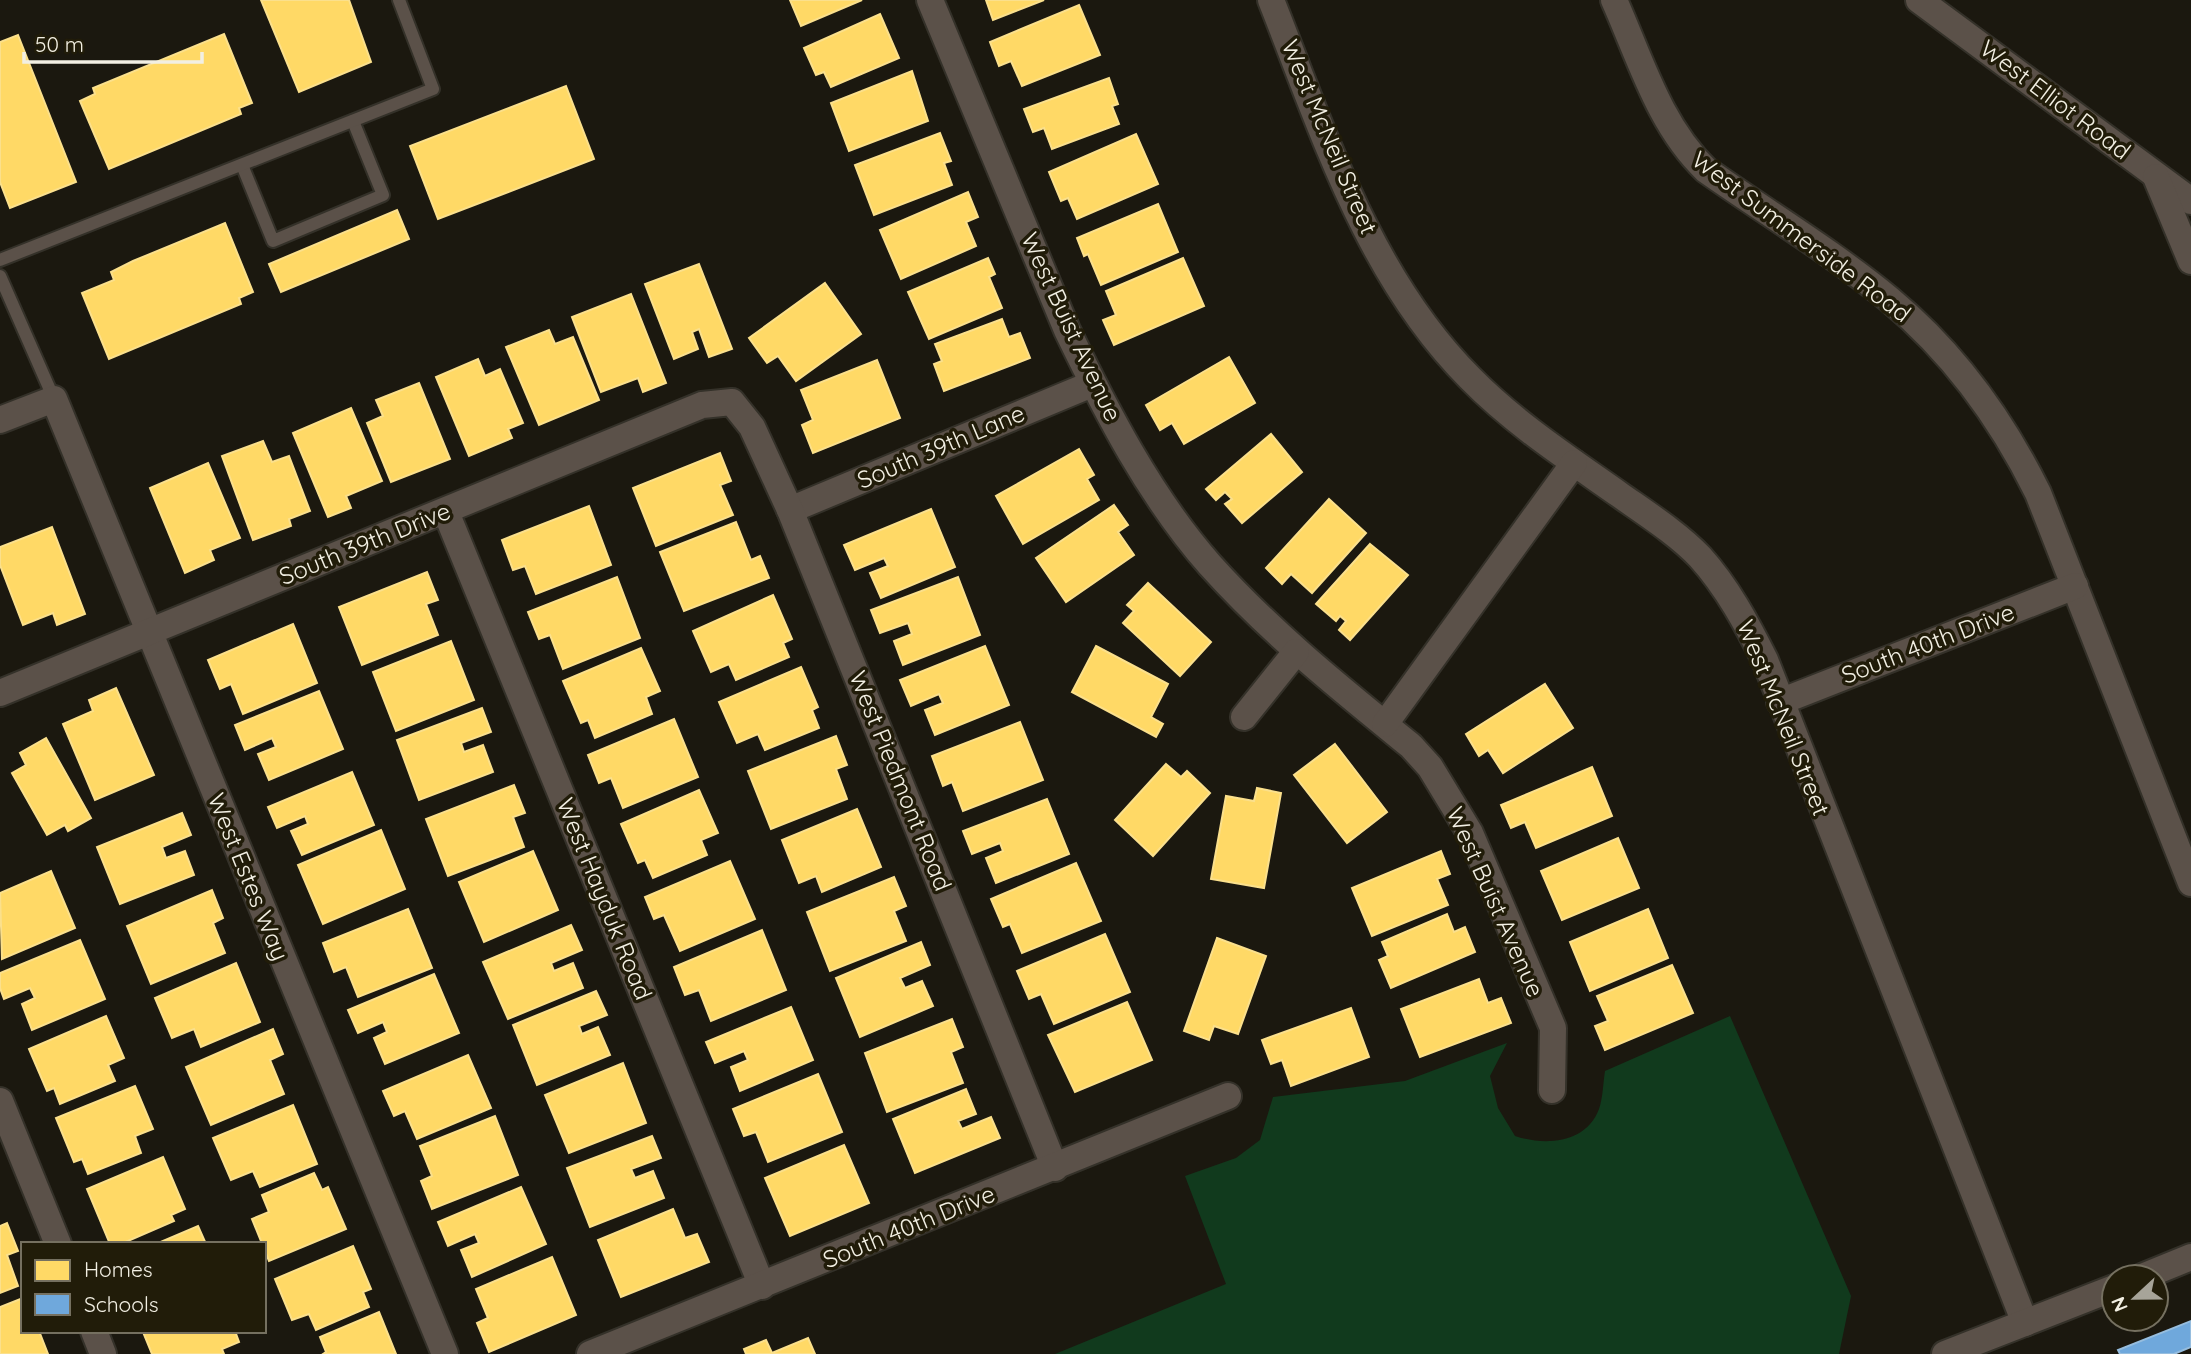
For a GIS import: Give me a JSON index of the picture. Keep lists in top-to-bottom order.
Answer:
{
  "streets": {
    "street": [
      "West Elliot Road",
      "West McNeil Street",
      "West Summerside Road",
      "West Buist Avenue",
      "South 39th Lane",
      "South 39th Drive",
      "South 40th Drive",
      "West Piedmont Road",
      "West Estes Way",
      "West Hayduk Road"
    ]
  },
  "crossings": [
    ["West McNeil Street", "South 40th Drive"],
    ["West Summerside Road", "South 40th Drive"],
    ["West Buist Avenue", "South 39th Lane"],
    ["South 39th Lane", "West Piedmont Road"],
    ["South 39th Drive", "West Piedmont Road"],
    ["South 39th Drive", "West Estes Way"],
    ["South 39th Drive", "West Hayduk Road"],
    ["South 40th Drive", "West Piedmont Road"],
    ["South 40th Drive", "West Hayduk Road"]
  ],
  "legend": ["Homes", "Schools"],
  "scale_bar": "50 m",
  "north": "left"
}
